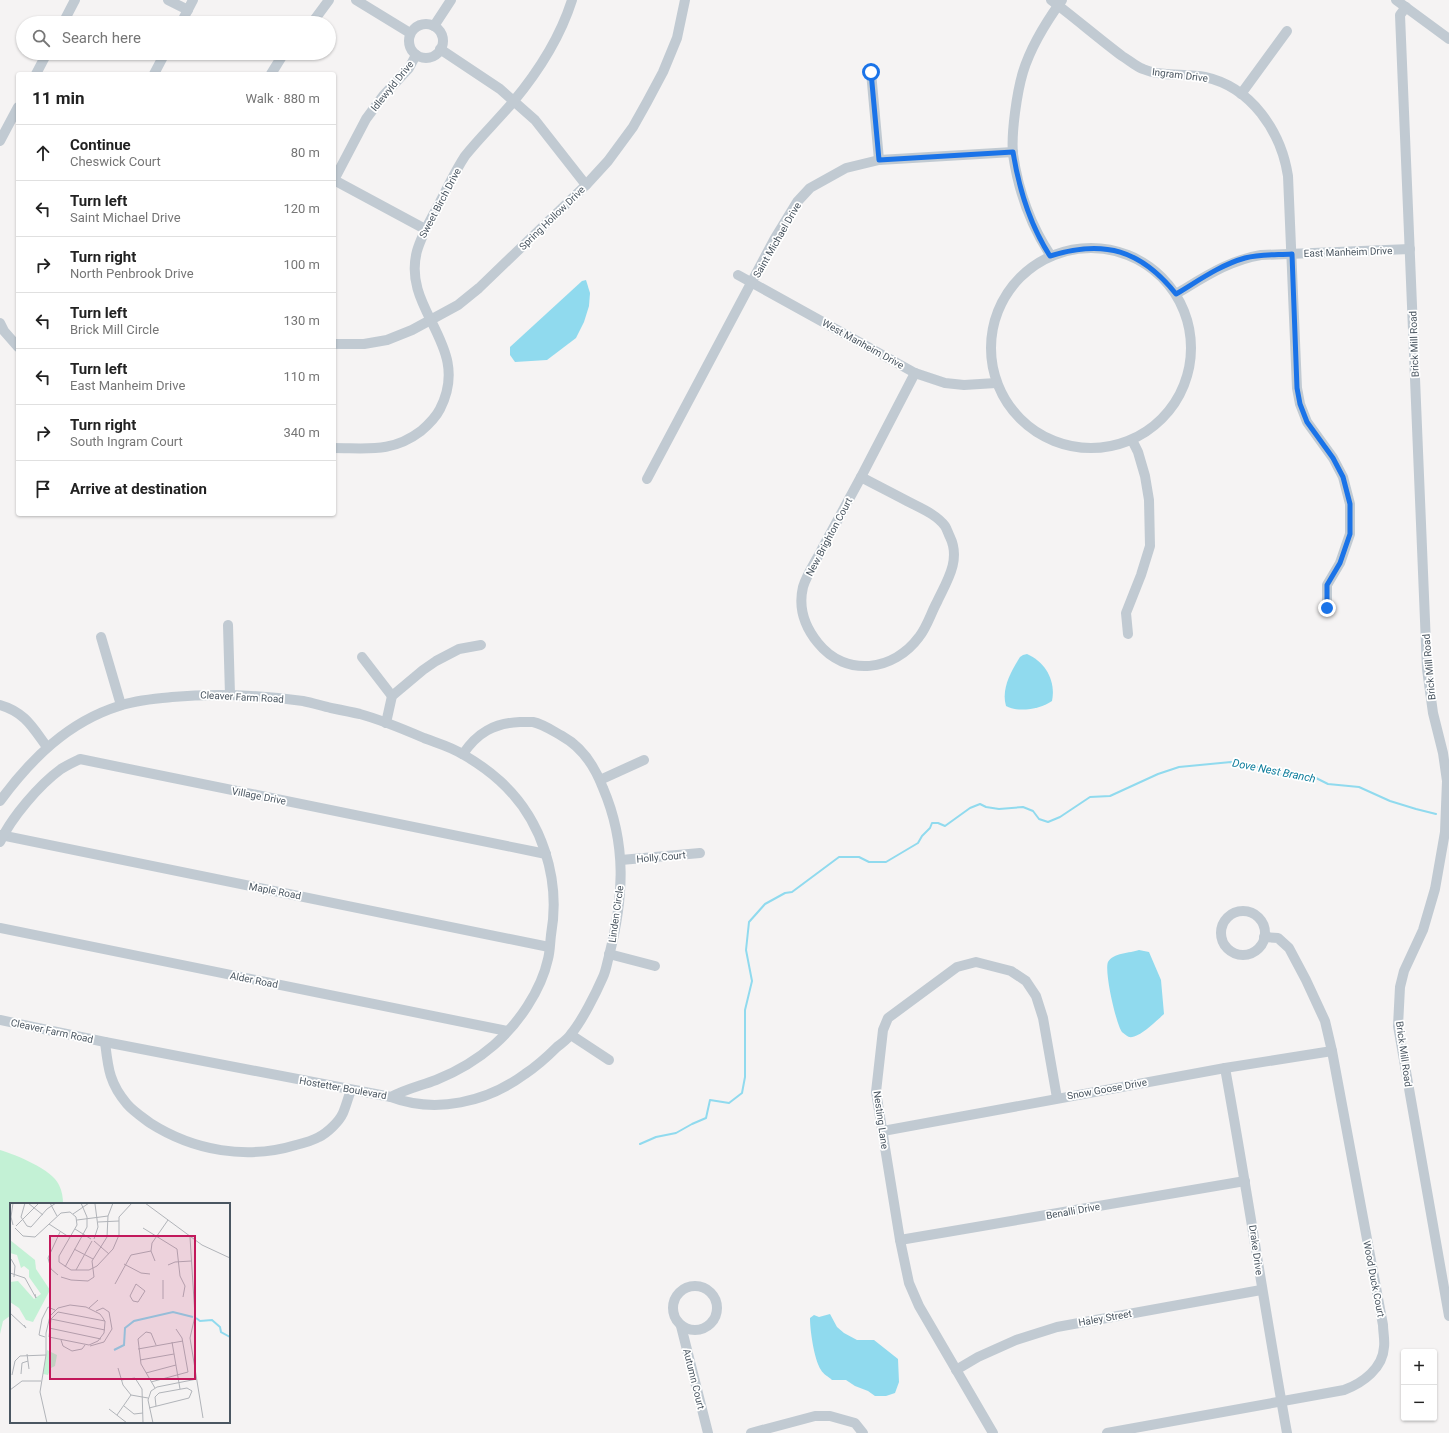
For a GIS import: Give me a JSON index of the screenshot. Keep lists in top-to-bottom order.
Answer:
{
  "streets": {
    "street": [
      "Ingram Drive",
      "Idlewyld Drive",
      "Sweet Birch Drive",
      "Spring Hollow Drive",
      "Saint Michael Drive",
      "East Manheim Drive",
      "West Manheim Drive",
      "Brick Mill Road",
      "New Brighton Court",
      "Cleaver Farm Road",
      "Village Drive",
      "Holly Court",
      "Maple Road",
      "Linden Circle",
      "Alder Road",
      "Hostetter Boulevard",
      "Snow Goose Drive",
      "Nesting Lane",
      "Benalli Drive",
      "Drake Drive",
      "Wood Duck Court",
      "Haley Street",
      "Autumn Court"
    ]
  },
  "crossings": [
    ["Ingram Drive", "East Manheim Drive"],
    ["Sweet Birch Drive", "Spring Hollow Drive"],
    ["Saint Michael Drive", "West Manheim Drive"],
    ["East Manheim Drive", "Brick Mill Road"],
    ["West Manheim Drive", "New Brighton Court"],
    ["Cleaver Farm Road", "Linden Circle"],
    ["Cleaver Farm Road", "Hostetter Boulevard"],
    ["Village Drive", "Maple Road"],
    ["Village Drive", "Hostetter Boulevard"],
    ["Holly Court", "Linden Circle"],
    ["Maple Road", "Hostetter Boulevard"],
    ["Linden Circle", "Hostetter Boulevard"],
    ["Alder Road", "Hostetter Boulevard"],
    ["Snow Goose Drive", "Nesting Lane"],
    ["Snow Goose Drive", "Drake Drive"],
    ["Snow Goose Drive", "Wood Duck Court"],
    ["Nesting Lane", "Benalli Drive"],
    ["Nesting Lane", "Haley Street"],
    ["Benalli Drive", "Drake Drive"],
    ["Drake Drive", "Wood Duck Court"],
    ["Drake Drive", "Haley Street"]
  ],
  "water": ["Dove Nest Branch"],
  "page": {
    "search": "Search here",
    "heading": ["11 min", "Walk · 880 m"],
    "list": [
      ["Continue", "Cheswick Court", "80 m"],
      ["Turn left", "Saint Michael Drive", "120 m"],
      ["Turn right", "North Penbrook Drive", "100 m"],
      ["Turn left", "Brick Mill Circle", "130 m"],
      ["Turn left", "East Manheim Drive", "110 m"],
      ["Turn right", "South Ingram Court", "340 m"],
      "Arrive at destination"
    ],
    "map_buttons": ["+", "−"]
  }
}
